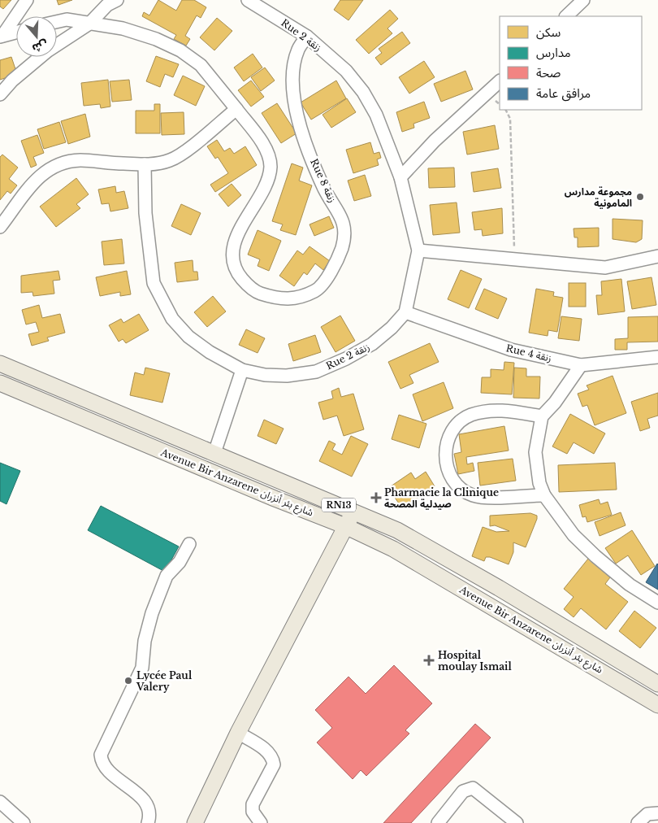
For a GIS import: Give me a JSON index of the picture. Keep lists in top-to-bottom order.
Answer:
{
  "streets": {
    "main road": ["Avenue Bir Anzarene شارع بئر أنزران", "RN13"],
    "street": ["Rue 2 زنقة", "Rue 8 زنقة", "Rue 4 زنقة"]
  },
  "crossings": [
    ["Rue 2 زنقة", "Rue 8 زنقة"],
    ["Rue 2 زنقة", "Rue 4 زنقة"]
  ],
  "places": {
    "other": ["مجموعة مدارس المامونية", "Lycée Paul Valery"],
    "health": ["Pharmacie la Clinique صيدلية المصحة", "Hospital moulay Ismail"]
  },
  "legend": [
    "سكن",
    "مدارس",
    "صحة",
    "مرافق عامة"
  ],
  "north": "bottom"
}
